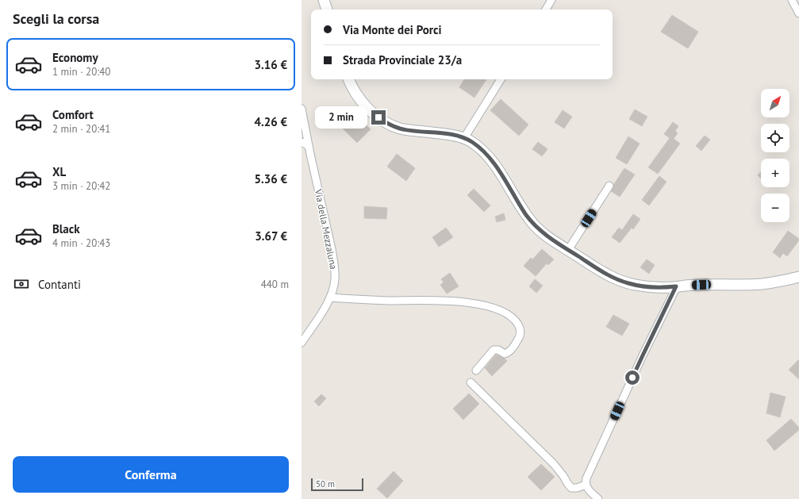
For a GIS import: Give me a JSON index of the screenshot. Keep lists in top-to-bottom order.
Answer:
{
  "streets": {
    "street": ["Via della Mezzaluna"]
  },
  "scale_bar": "50 m",
  "north": "top right",
  "page": {
    "heading": "Scegli la corsa",
    "banner": ["Via Monte dei Porci", "Strada Provinciale 23/a"],
    "list": [
      {
        "name": "Economy",
        "note": "1 min · 20:40",
        "value": "3.16 €"
      },
      {
        "name": "Comfort",
        "note": "2 min · 20:41",
        "value": "4.26 €"
      },
      {
        "name": "XL",
        "note": "3 min · 20:42",
        "value": "5.36 €"
      },
      {
        "name": "Black",
        "note": "4 min · 20:43",
        "value": "3.67 €"
      }
    ],
    "map_buttons": ["+", "−"],
    "bubble": "2 min",
    "pay": ["Contanti", "440 m"],
    "buttons": "Conferma",
    "scale": "50 m"
  }
}
